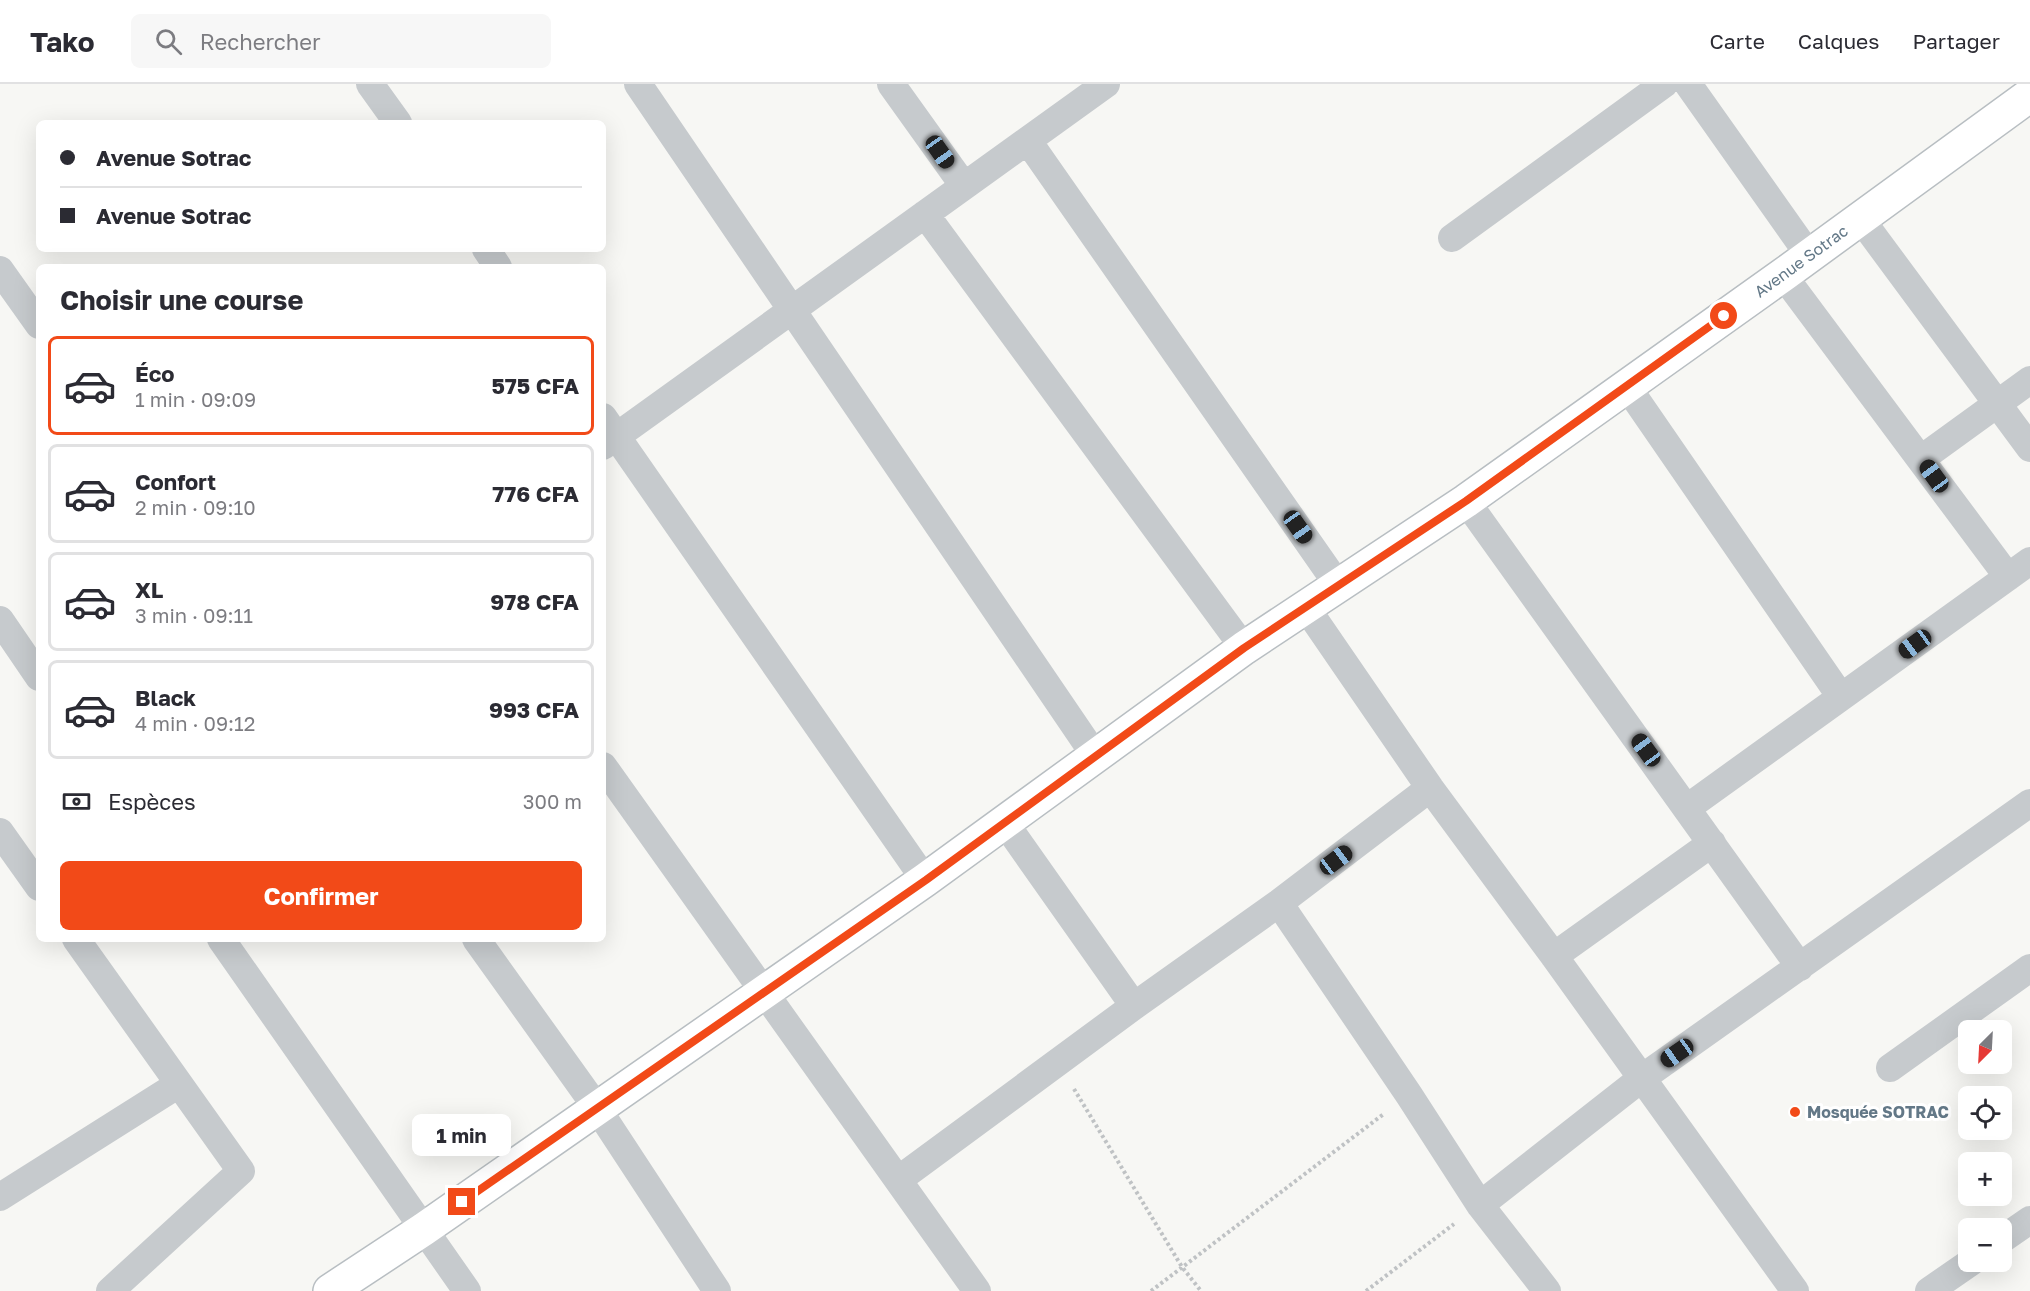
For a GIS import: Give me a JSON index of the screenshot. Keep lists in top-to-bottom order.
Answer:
{
  "streets": {
    "street": ["Avenue Sotrac"]
  },
  "places": ["Mosquée SOTRAC"],
  "north": "bottom left",
  "page": {
    "header": "Tako",
    "search": "Rechercher",
    "nav": ["Carte", "Calques", "Partager"],
    "banner": ["Avenue Sotrac", "Avenue Sotrac"],
    "heading": "Choisir une course",
    "list": [
      {
        "name": "Éco",
        "note": "1 min · 09:09",
        "value": "575 CFA"
      },
      {
        "name": "Confort",
        "note": "2 min · 09:10",
        "value": "776 CFA"
      },
      {
        "name": "XL",
        "note": "3 min · 09:11",
        "value": "978 CFA"
      },
      {
        "name": "Black",
        "note": "4 min · 09:12",
        "value": "993 CFA"
      }
    ],
    "pay": ["Espèces", "300 m"],
    "buttons": "Confirmer",
    "map_buttons": ["+", "−"],
    "bubble": "1 min"
  }
}
